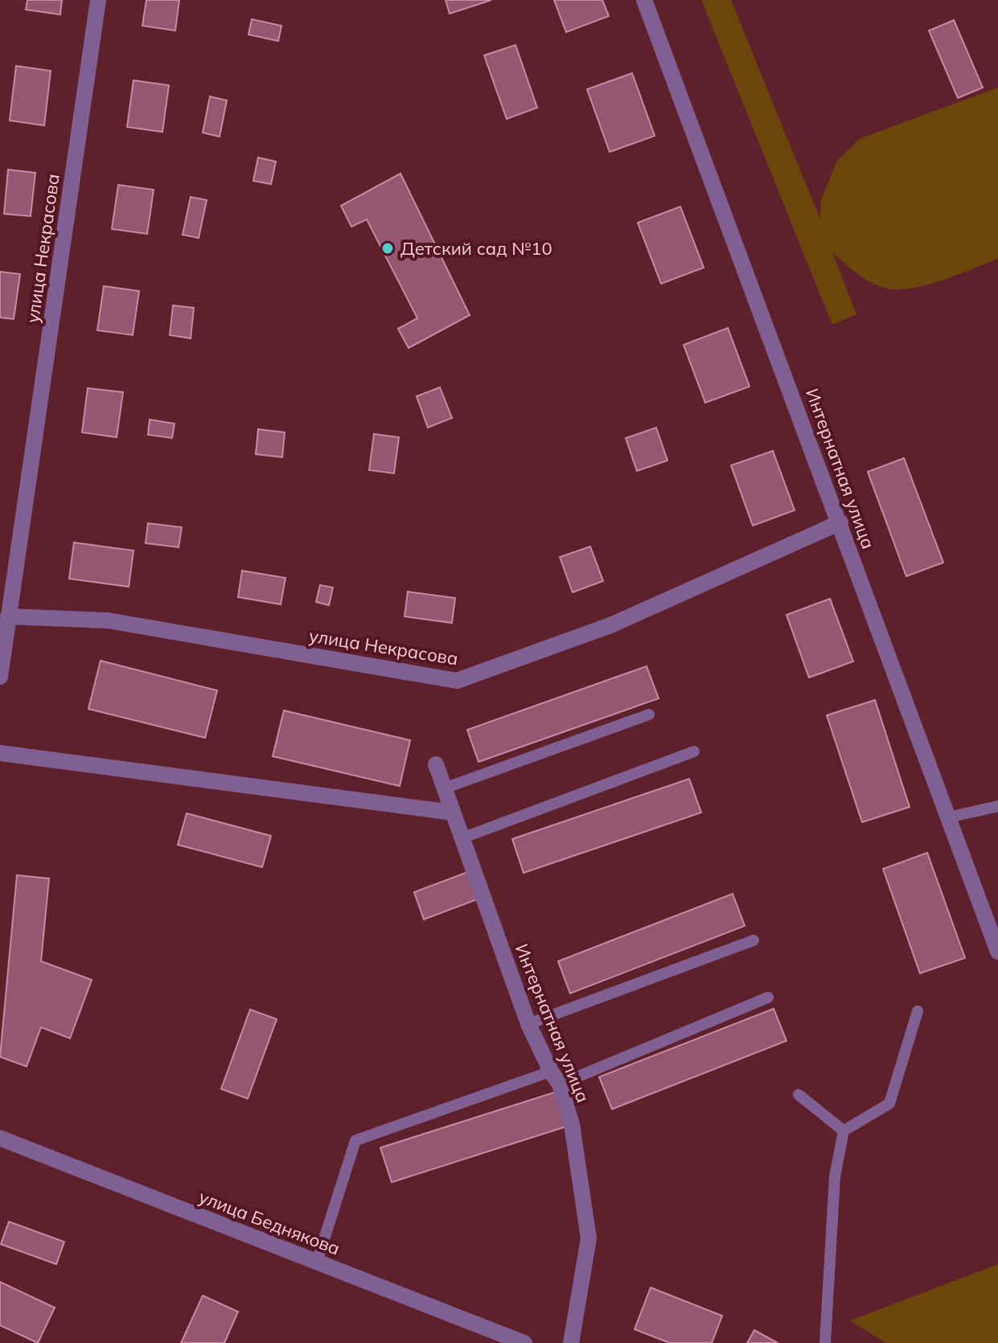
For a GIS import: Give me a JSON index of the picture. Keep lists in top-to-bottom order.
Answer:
{
  "streets": {
    "street": ["улица Некрасова", "Интернатная улица", "улица Беднякова"]
  },
  "crossings": [
    ["улица Некрасова", "Интернатная улица"]
  ],
  "places": ["Детский сад №10"]
}
